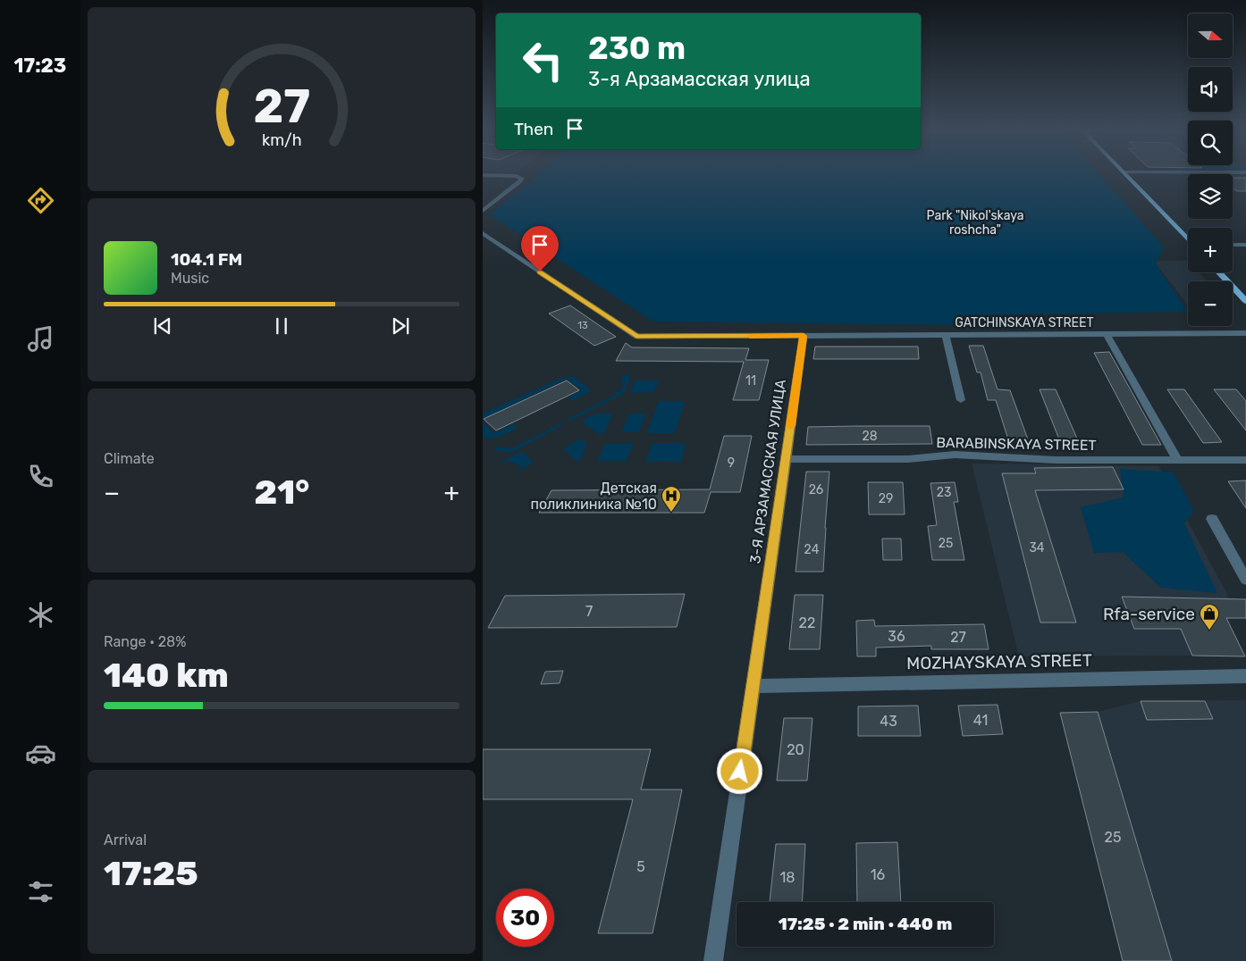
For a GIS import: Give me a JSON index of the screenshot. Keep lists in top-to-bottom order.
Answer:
{
  "streets": {
    "street": [
      "GATCHINSKAYA STREET",
      "BARABINSKAYA STREET",
      "3-Я АРЗАМАССКАЯ УЛИЦА",
      "MOZHAYSKAYA STREET"
    ]
  },
  "crossings": [
    ["GATCHINSKAYA STREET", "3-Я АРЗАМАССКАЯ УЛИЦА"],
    ["BARABINSKAYA STREET", "3-Я АРЗАМАССКАЯ УЛИЦА"],
    ["3-Я АРЗАМАССКАЯ УЛИЦА", "MOZHAYSKAYA STREET"]
  ],
  "parks": ["Park \"Nikol'skaya roshcha\""],
  "places": {
    "hospital": ["Детская поликлиника №10"],
    "shop": ["Rfa-service"]
  },
  "house_numbers": [
    "13",
    "11",
    "28",
    "9",
    "26",
    "23",
    "29",
    "25",
    "34",
    "24",
    "7",
    "22",
    "36",
    "27",
    "41",
    "43",
    "20",
    "25",
    "5",
    "16",
    "18"
  ],
  "north": "right",
  "page": {
    "tabs": "17:23",
    "map_buttons": ["+", "−"],
    "turn": ["230 m", "3-я Арзамасская улица"],
    "then": "Then",
    "song": ["104.1 FM", "Music"],
    "tile": [
      "Climate",
      ["Range · 28%", "140 km"],
      ["Arrival", "17:25"]
    ],
    "heat": ["−", "21°", "+"],
    "limit": "30",
    "trip": "17:25 · 2 min · 440 m",
    "gauge": ["27", "km/h"]
  }
}
